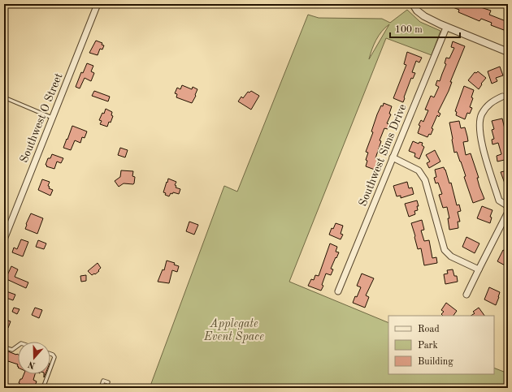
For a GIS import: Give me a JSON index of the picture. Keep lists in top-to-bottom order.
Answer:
{
  "streets": {
    "street": ["Southwest O Street", "Southwest Sims Drive"]
  },
  "parks": ["Applegate Event Space"],
  "legend": ["Road", "Park", "Building"],
  "scale_bar": "100 m",
  "north": "bottom"
}
